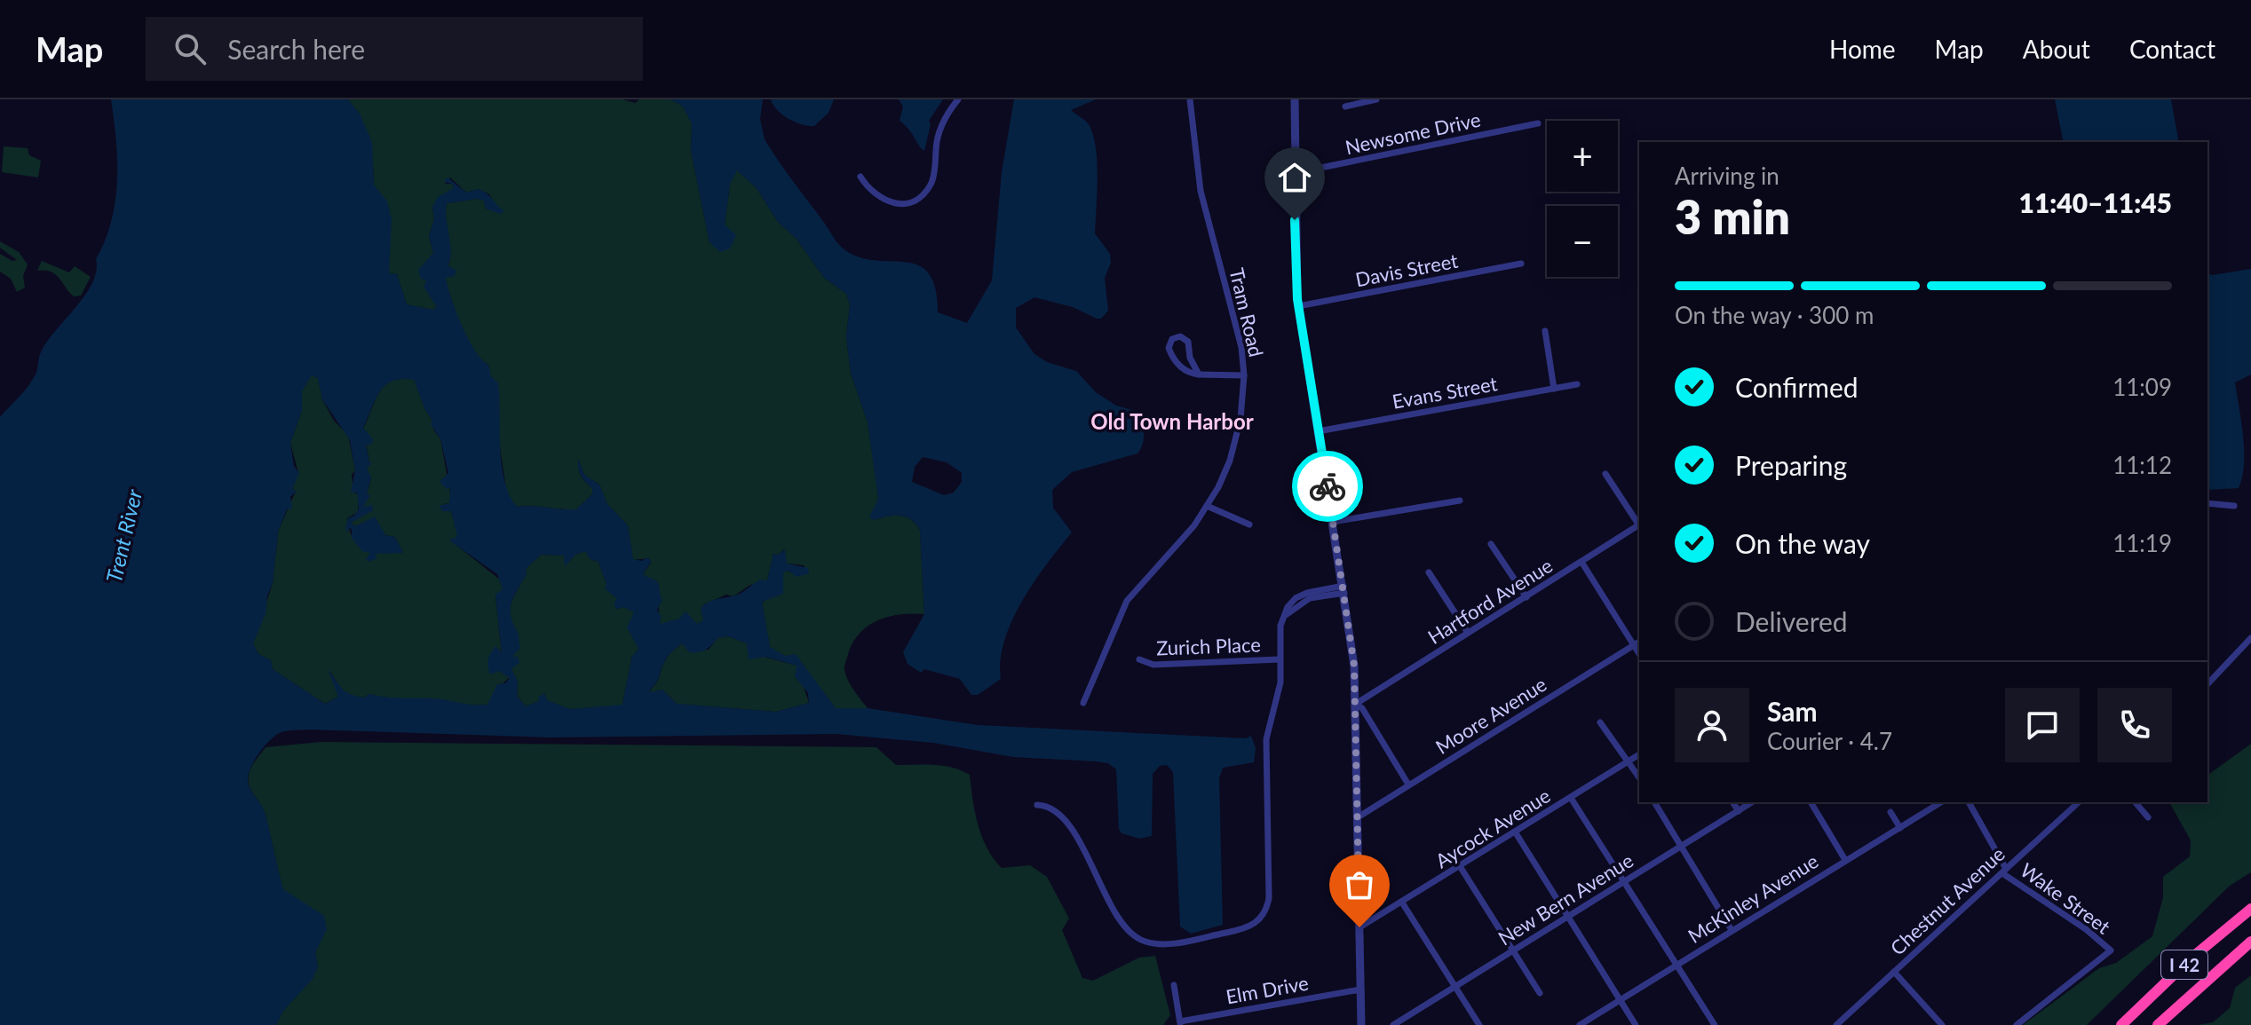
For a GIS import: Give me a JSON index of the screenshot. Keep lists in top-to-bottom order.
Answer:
{
  "streets": {
    "highway": ["I 42"],
    "street": [
      "Newsome Drive",
      "Davis Street",
      "Tram Road",
      "Evans Street",
      "Hartford Avenue",
      "Zurich Place",
      "Moore Avenue",
      "Aycock Avenue",
      "McKinley Avenue",
      "Wake Street",
      "New Bern Avenue",
      "Chestnut Avenue",
      "Elm Drive"
    ]
  },
  "crossings": [
    ["Wake Street", "Chestnut Avenue"]
  ],
  "districts": ["Old Town Harbor"],
  "water": ["Trent River"],
  "page": {
    "header": "Map",
    "search": "Search here",
    "nav": [
      "Home",
      "Map",
      "About",
      "Contact"
    ],
    "map_buttons": ["+", "−"],
    "heading": ["3 min", "Arriving in", "11:40–11:45"],
    "panel": ["Sam", "Courier · 4.7"],
    "bar": "On the way · 300 m",
    "list": [
      ["Confirmed", "11:09"],
      ["Preparing", "11:12"],
      ["On the way", "11:19"],
      "Delivered"
    ]
  }
}
